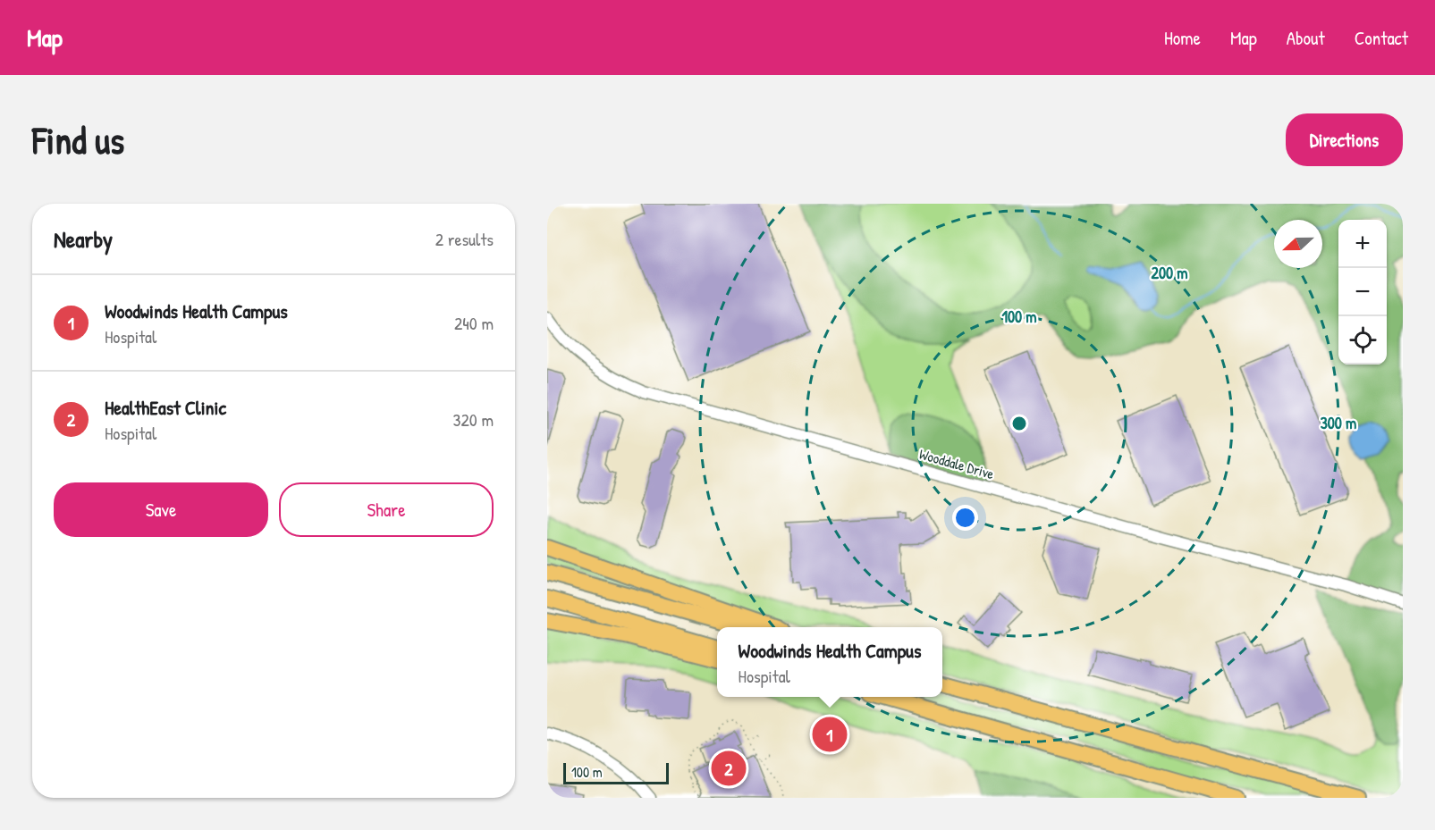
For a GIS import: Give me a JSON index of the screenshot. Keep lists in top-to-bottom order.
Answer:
{
  "streets": {
    "street": ["Wooddale Drive"]
  },
  "scale_bar": "100 m",
  "north": "left",
  "page": {
    "header": "Map",
    "nav": [
      "Home",
      "Map",
      "About",
      "Contact"
    ],
    "buttons": [
      "Directions",
      ["Save", "Share"]
    ],
    "title": "Find us",
    "heading": ["Nearby", "2 results"],
    "map_buttons": ["+", "−"],
    "list": [
      {
        "mark": "1",
        "name": "Woodwinds Health Campus",
        "note": "Hospital",
        "value": "240 m"
      },
      {
        "mark": "2",
        "name": "HealthEast Clinic",
        "note": "Hospital",
        "value": "320 m"
      }
    ],
    "popup": ["Woodwinds Health Campus", "Hospital"],
    "pins": ["1", "2"],
    "scale": "100 m"
  },
  "rings": ["200 m", "100 m", "300 m"]
}
